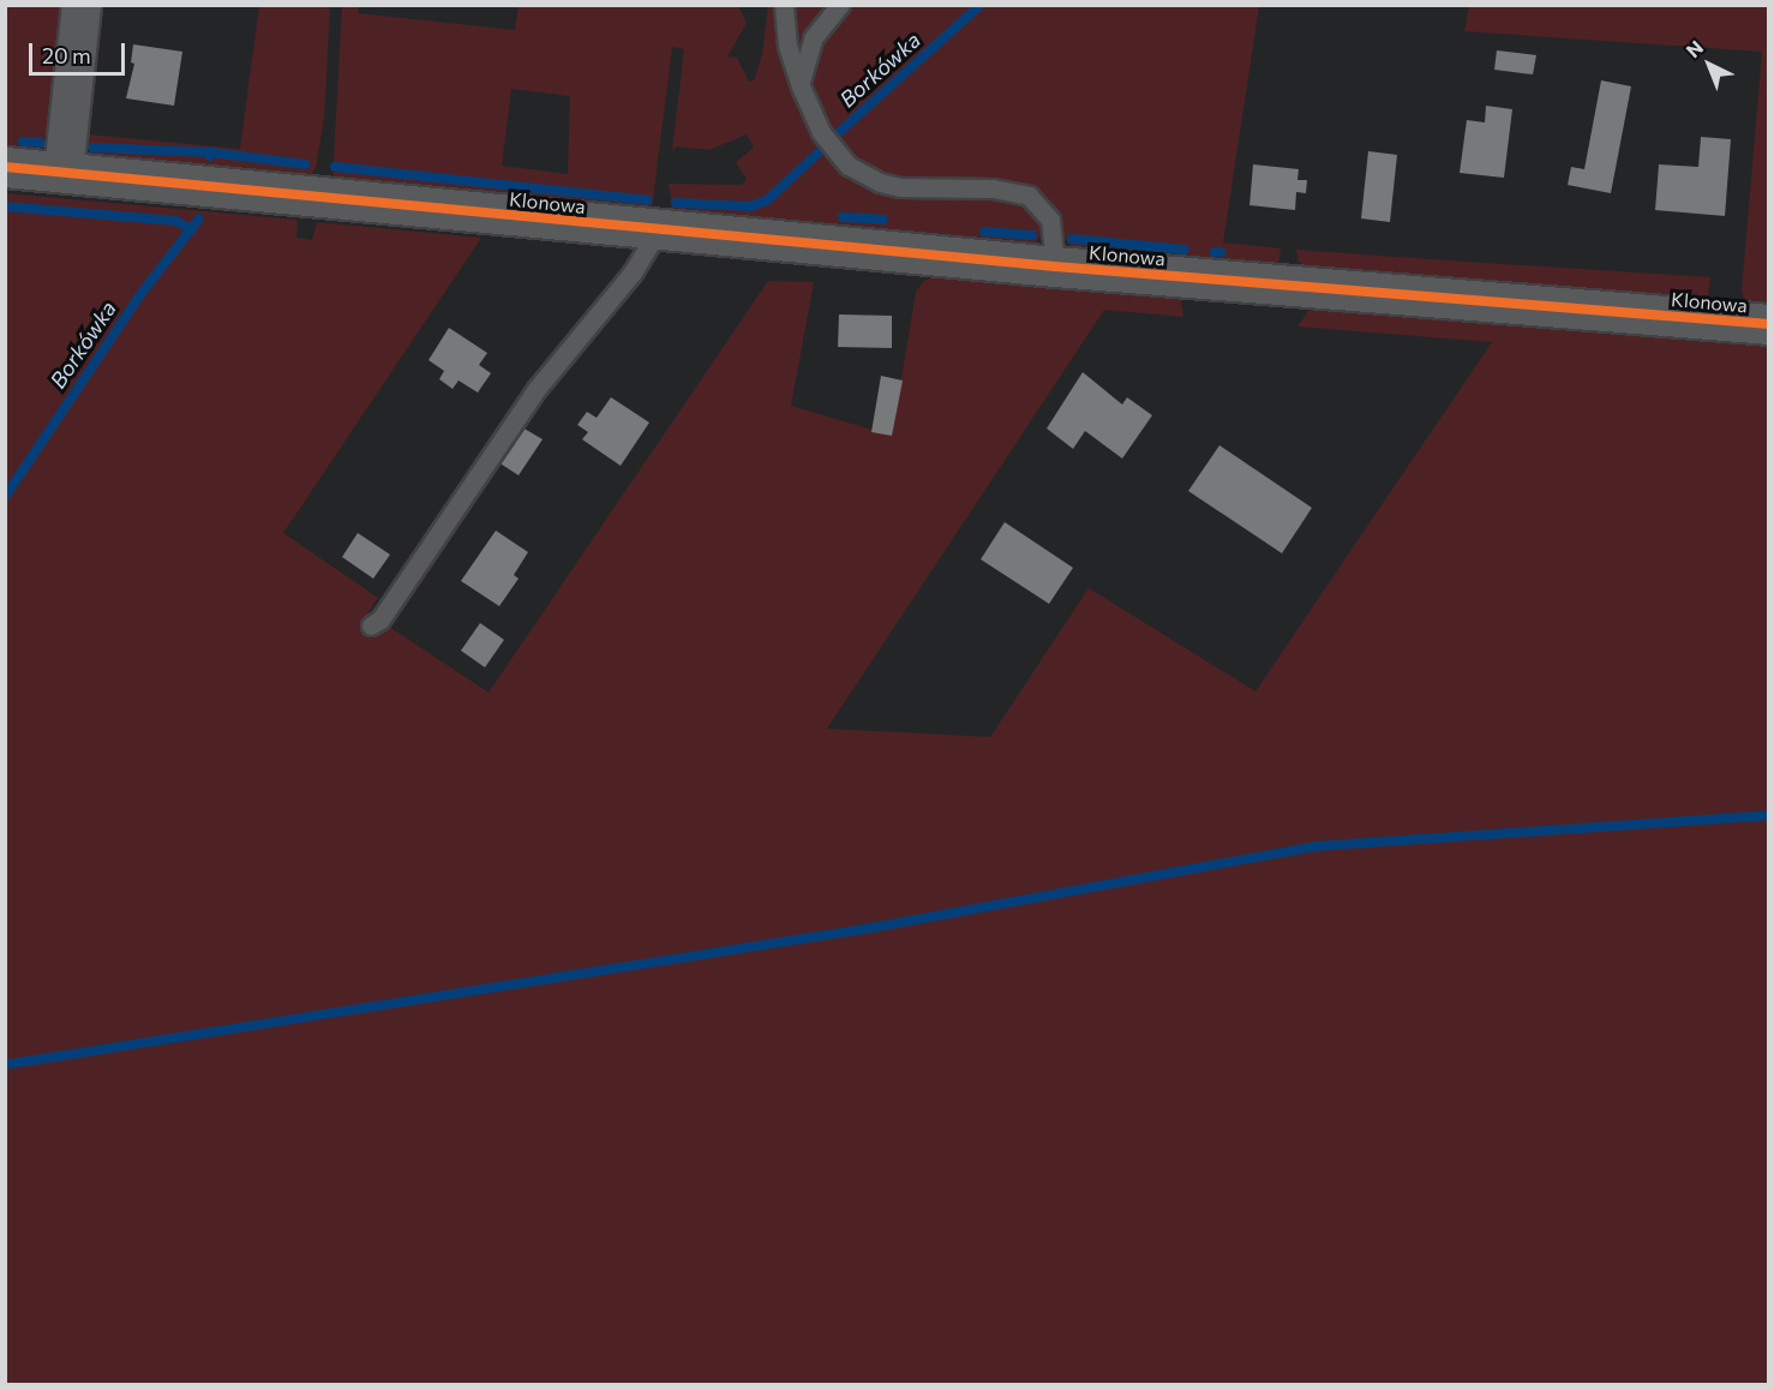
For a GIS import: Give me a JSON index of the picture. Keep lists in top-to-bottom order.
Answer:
{
  "streets": {
    "street": ["Klonowa"]
  },
  "water": ["Borkówka"],
  "scale_bar": "20 m",
  "north": "top left"
}
